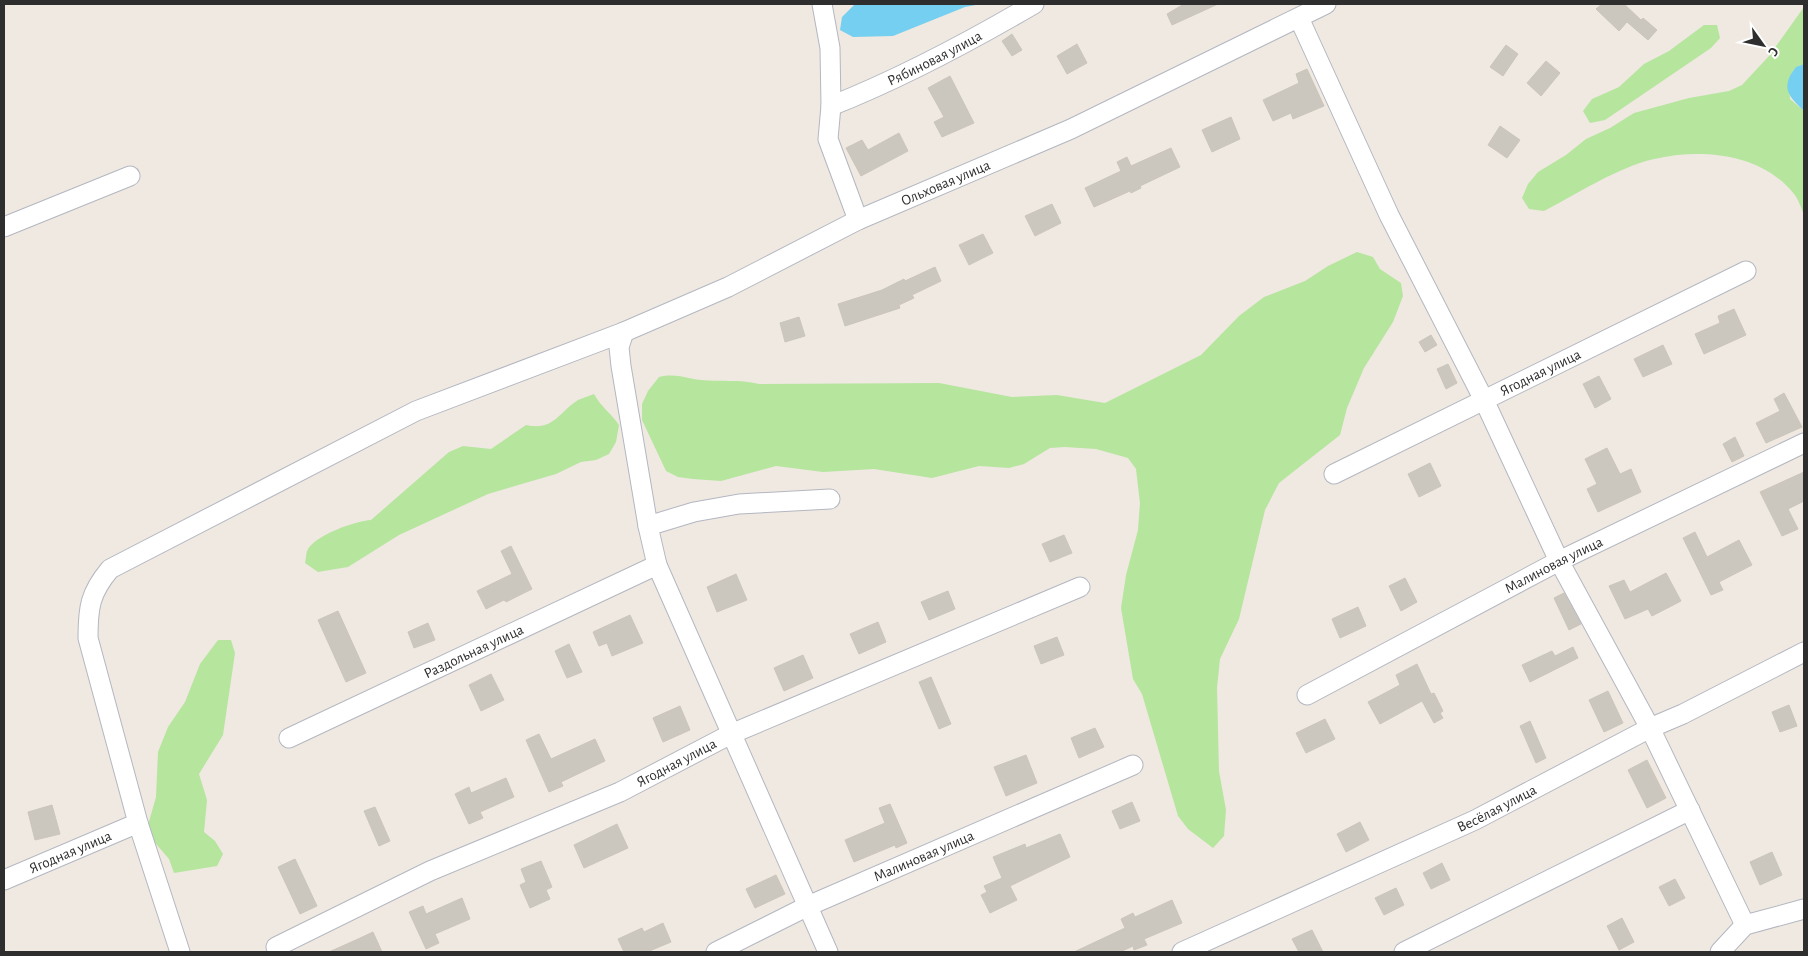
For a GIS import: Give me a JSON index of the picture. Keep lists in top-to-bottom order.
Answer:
{
  "streets": {
    "street": [
      "Рябиновая улица",
      "Ольховая улица",
      "Ягодная улица",
      "Малиновая улица",
      "Раздольная улица",
      "Весёлая улица"
    ]
  },
  "crossings": [
    ["Ольховая улица", "Ягодная улица"]
  ],
  "north": "bottom right"
}
